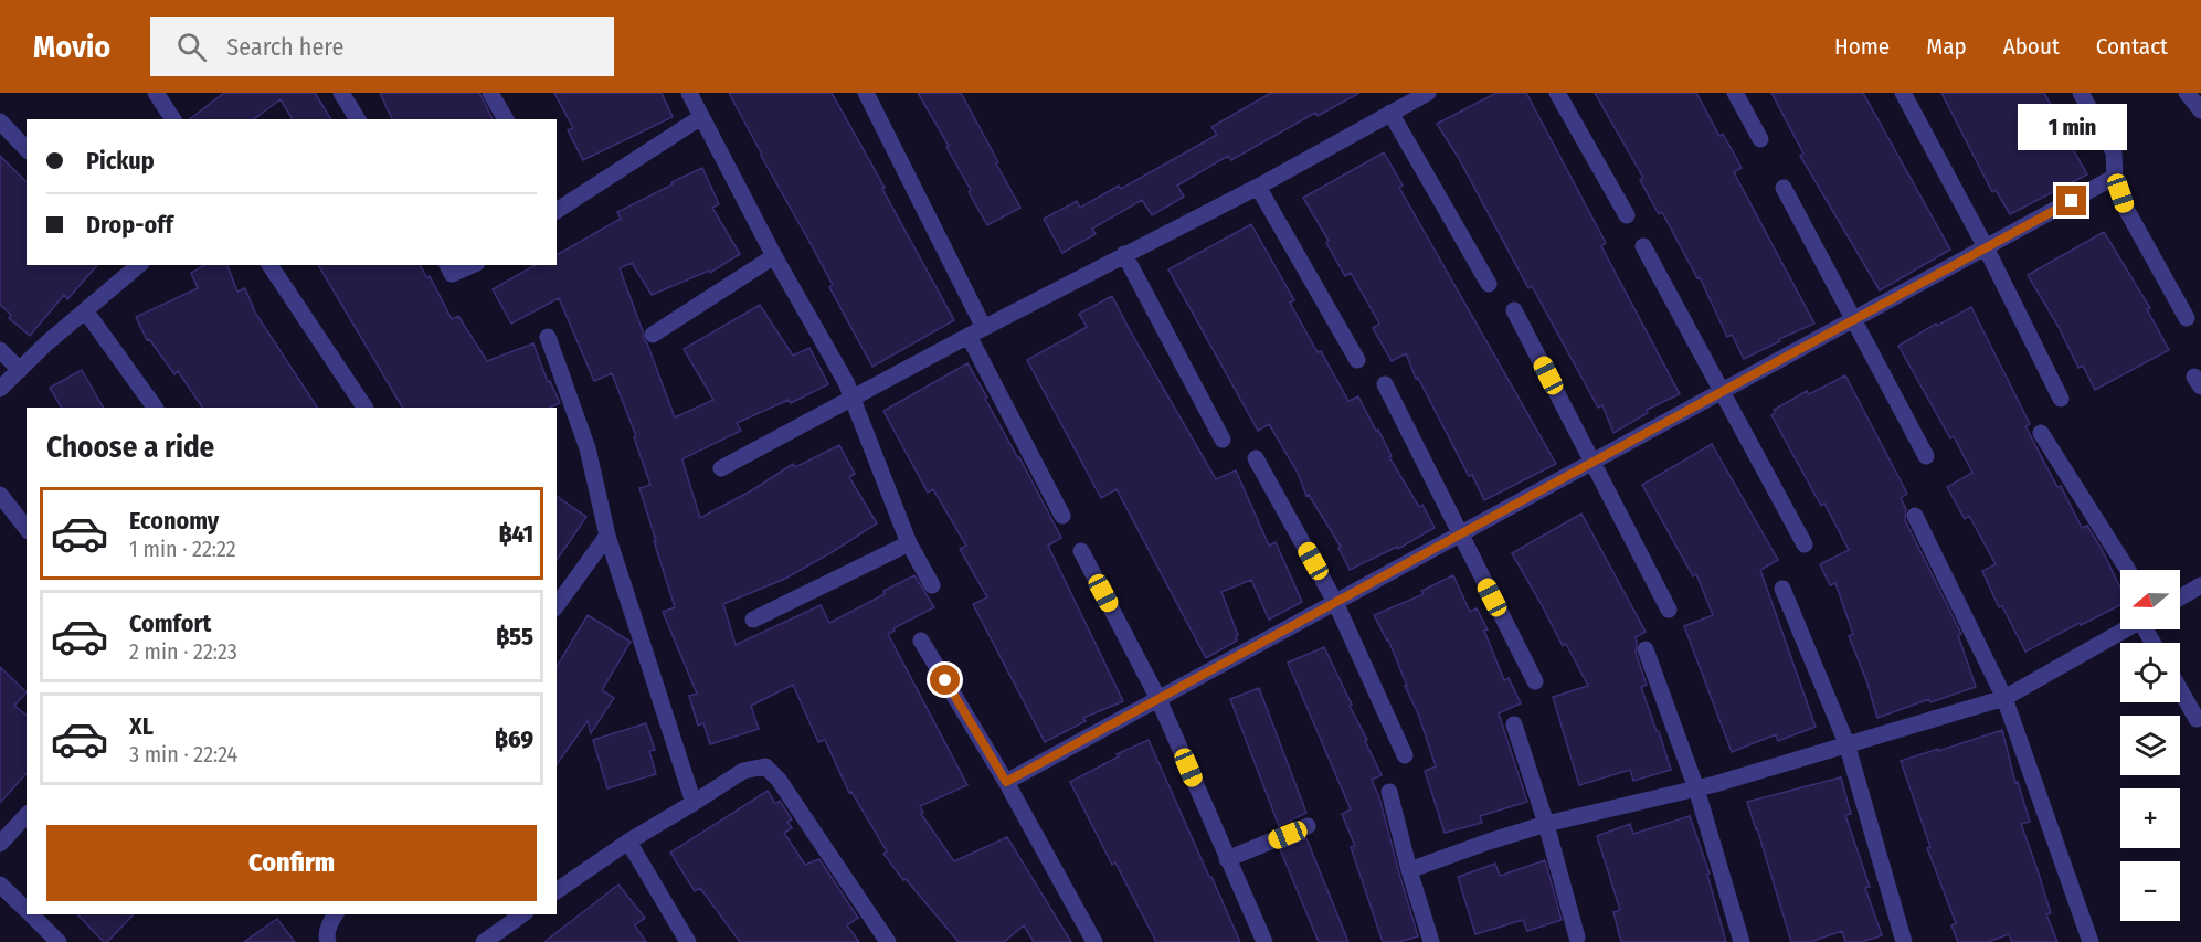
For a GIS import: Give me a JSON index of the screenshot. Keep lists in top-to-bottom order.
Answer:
{
  "north": "left",
  "page": {
    "header": "Movio",
    "search": "Search here",
    "nav": [
      "Home",
      "Map",
      "About",
      "Contact"
    ],
    "bubble": "1 min",
    "banner": ["Pickup", "Drop-off"],
    "heading": "Choose a ride",
    "list": [
      {
        "name": "Economy",
        "note": "1 min · 22:22",
        "value": "฿41"
      },
      {
        "name": "Comfort",
        "note": "2 min · 22:23",
        "value": "฿55"
      },
      {
        "name": "XL",
        "note": "3 min · 22:24",
        "value": "฿69"
      }
    ],
    "map_buttons": ["+", "−"],
    "buttons": "Confirm"
  }
}
